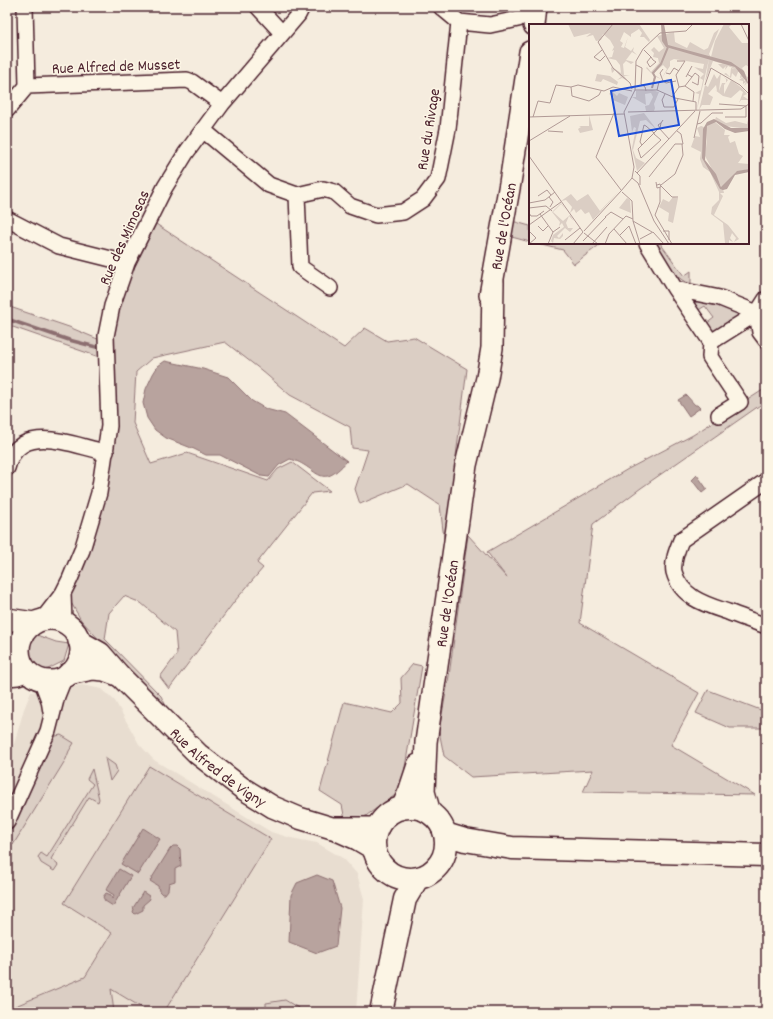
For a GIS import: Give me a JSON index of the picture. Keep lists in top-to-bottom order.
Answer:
{
  "streets": {
    "main road": ["Rue de l'Océan", "Rue Alfred de Vigny"],
    "street": ["Rue Alfred de Musset", "Rue du Rivage", "Rue des Mimosas"]
  },
  "crossings": [
    ["Rue Alfred de Musset", "Rue des Mimosas"],
    ["Rue de l'Océan", "Rue Alfred de Vigny"],
    ["Rue des Mimosas", "Rue Alfred de Vigny"]
  ]
}
